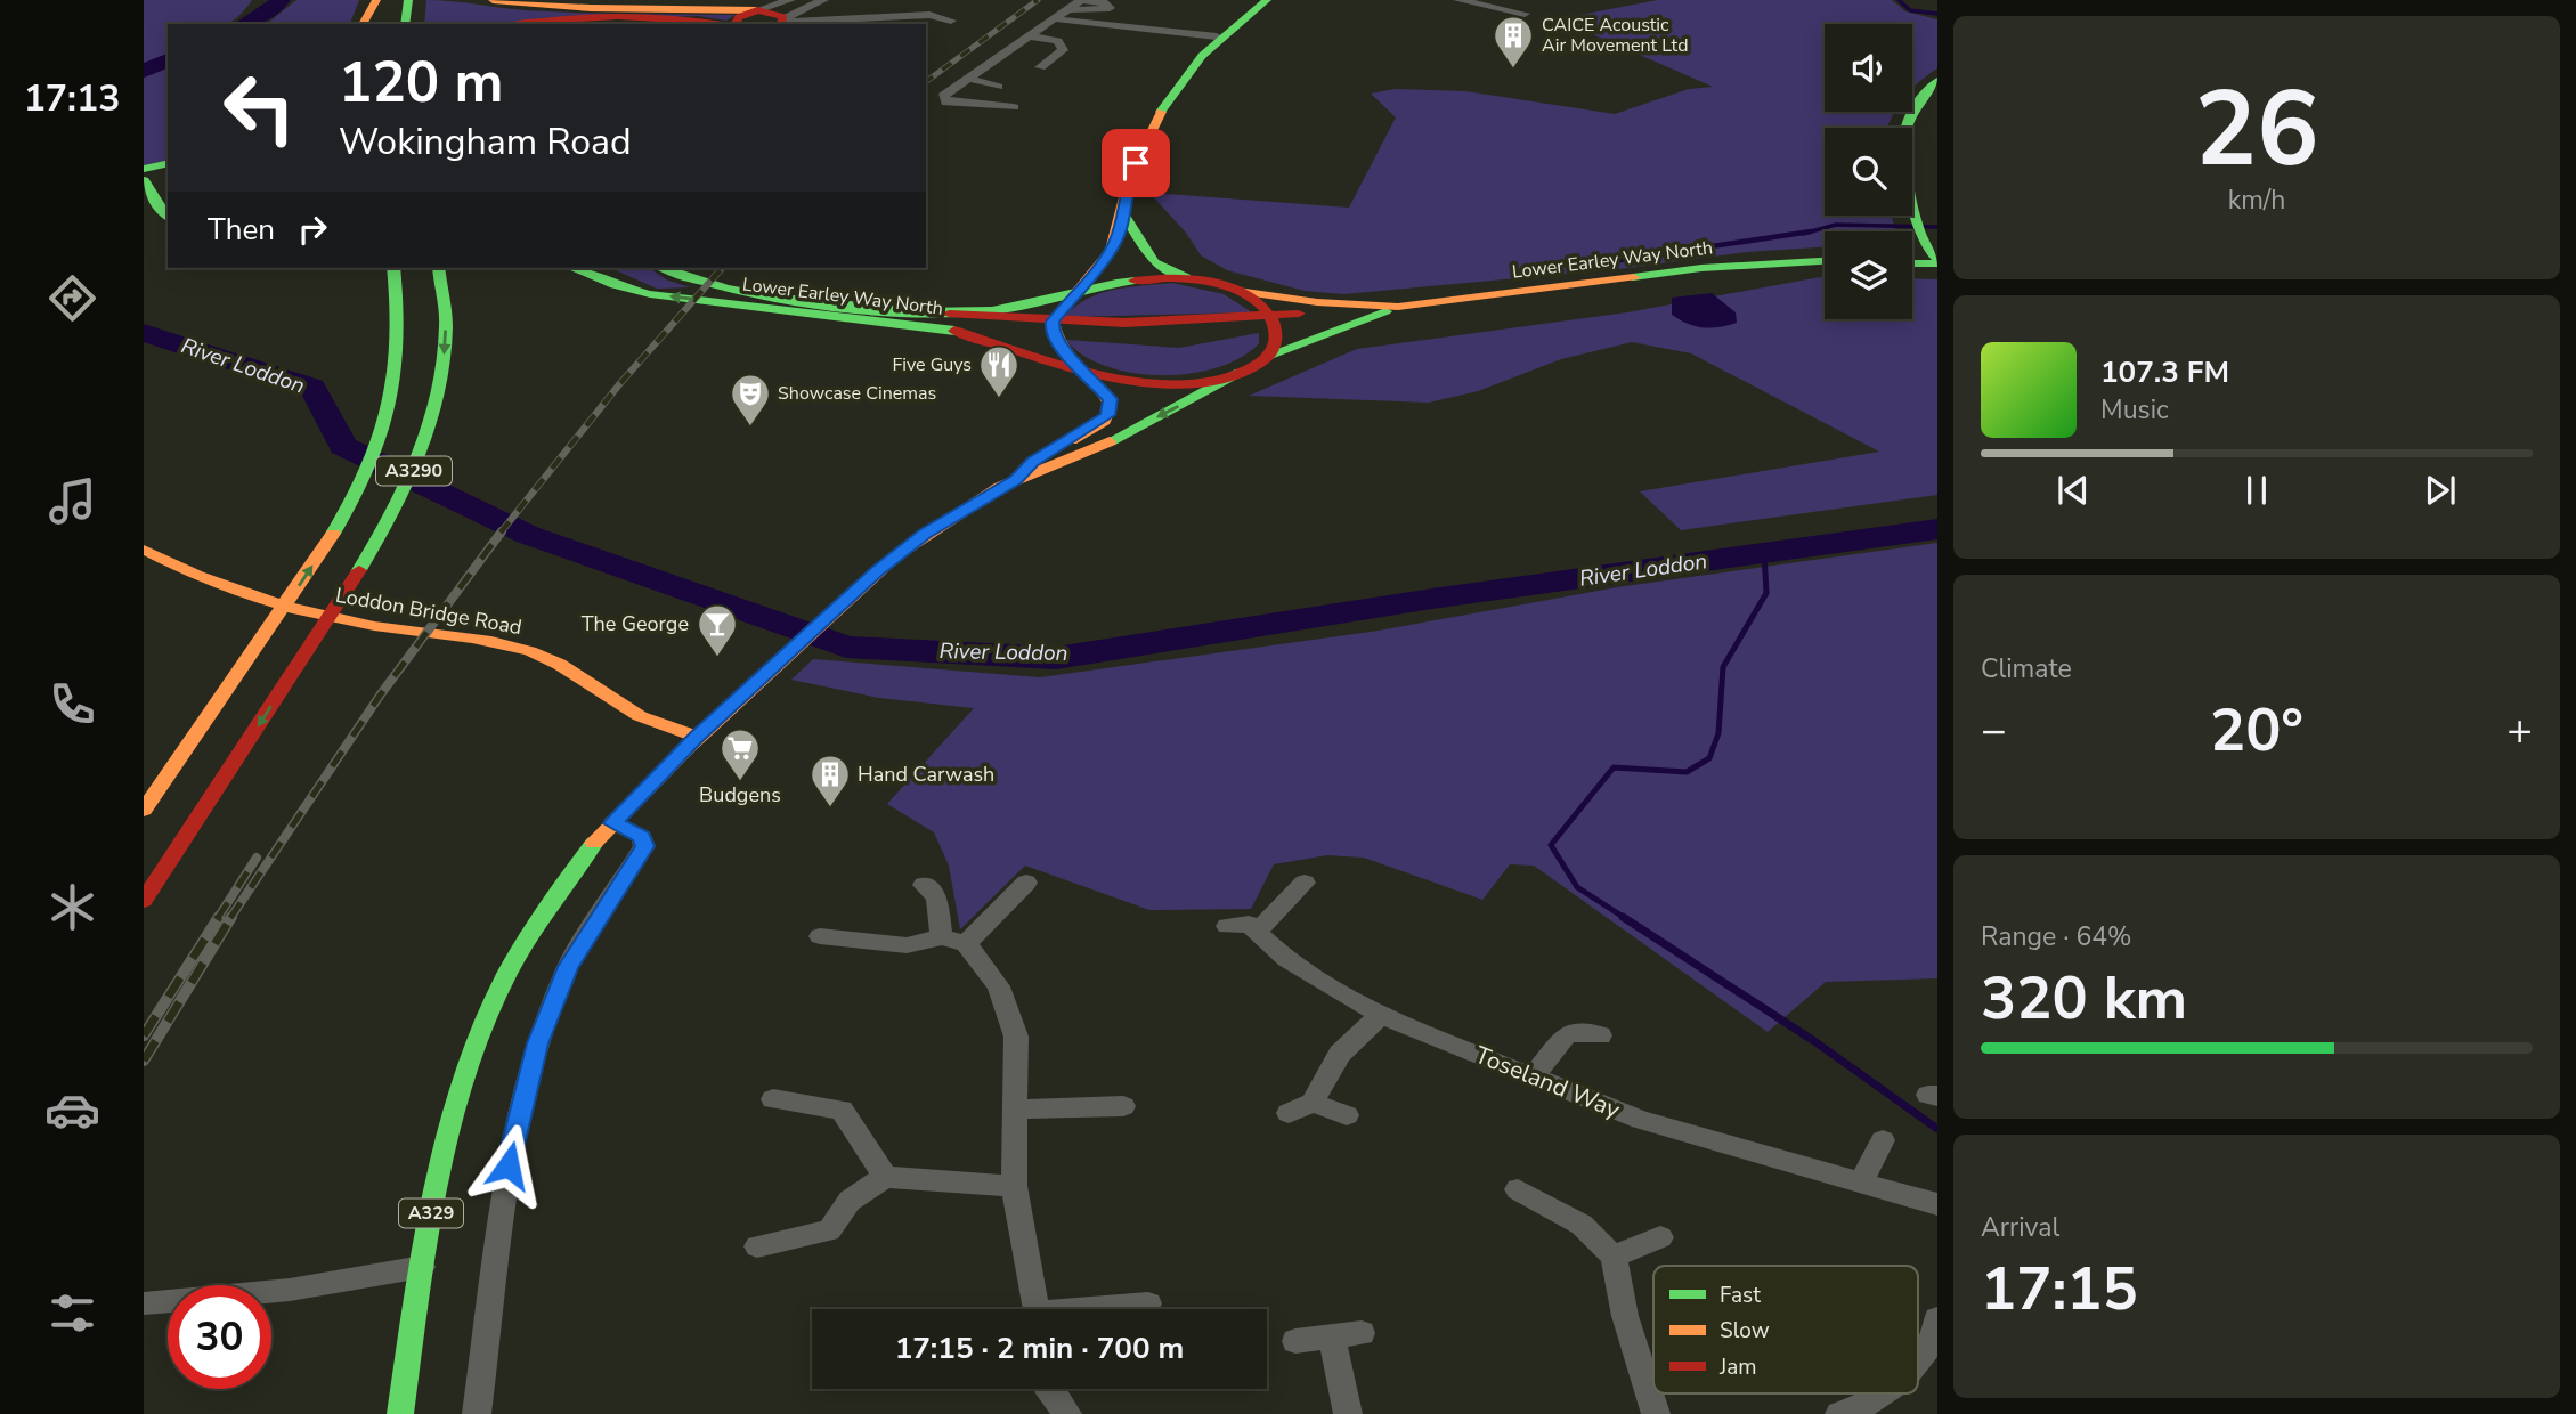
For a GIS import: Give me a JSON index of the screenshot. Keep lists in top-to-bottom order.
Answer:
{
  "streets": {
    "main road": [
      "Lower Earley Way North",
      "A3290",
      "Loddon Bridge Road",
      "A329"
    ],
    "street": ["Toseland Way"]
  },
  "crossings": [
    ["Lower Earley Way North", "A329"],
    ["Loddon Bridge Road", "A329"]
  ],
  "water": ["River Loddon"],
  "places": {
    "building": ["CAICE Acoustic Air Movement Ltd", "Hand Carwash"],
    "restaurant": ["Five Guys"],
    "theatre": ["Showcase Cinemas"],
    "bar": ["The George"],
    "supermarket": ["Budgens"]
  },
  "legend": ["Fast", "Slow", "Jam"],
  "page": {
    "tabs": "17:13",
    "tile": [
      ["26", "km/h"],
      "Climate",
      ["Range · 64%", "320 km"],
      ["Arrival", "17:15"]
    ],
    "turn": ["120 m", "Wokingham Road"],
    "then": "Then",
    "song": ["107.3 FM", "Music"],
    "heat": ["−", "20°", "+"],
    "limit": "30",
    "trip": "17:15 · 2 min · 700 m"
  }
}
